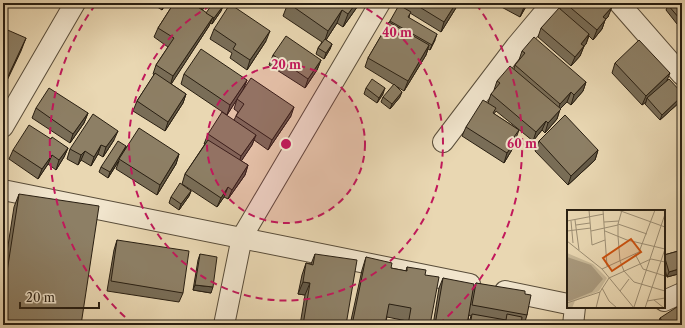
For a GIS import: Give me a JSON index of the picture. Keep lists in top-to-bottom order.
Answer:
{
  "scale_bar": "20 m",
  "rings": ["40 m", "20 m", "60 m"]
}
